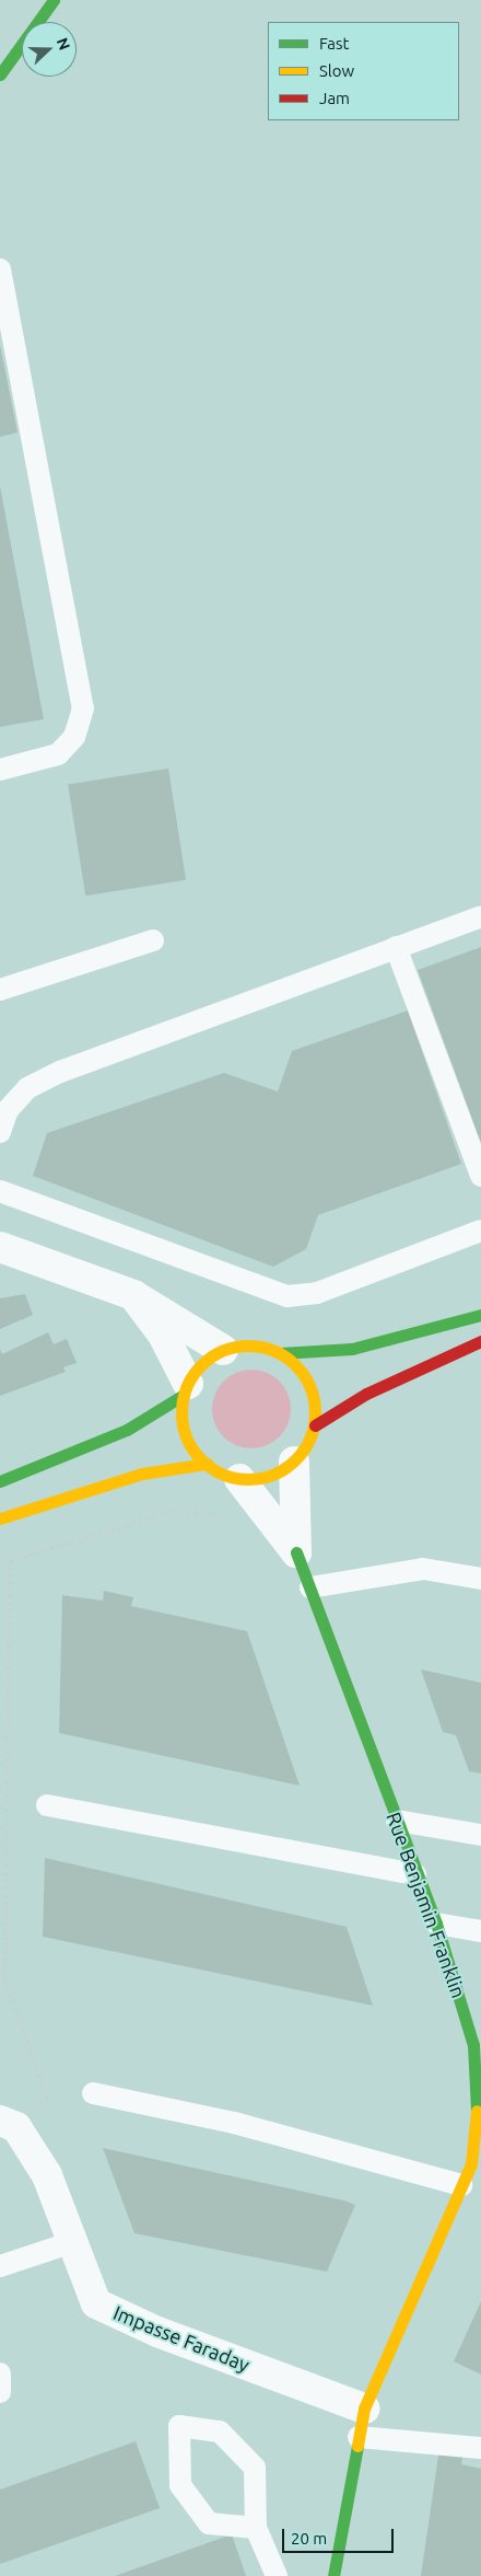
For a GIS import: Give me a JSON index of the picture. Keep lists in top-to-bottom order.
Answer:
{
  "streets": {
    "main road": ["Rue Benjamin Franklin"],
    "street": ["Impasse Faraday"]
  },
  "crossings": [
    ["Rue Benjamin Franklin", "Impasse Faraday"]
  ],
  "legend": ["Fast", "Slow", "Jam"],
  "scale_bar": "20 m",
  "north": "right"
}
